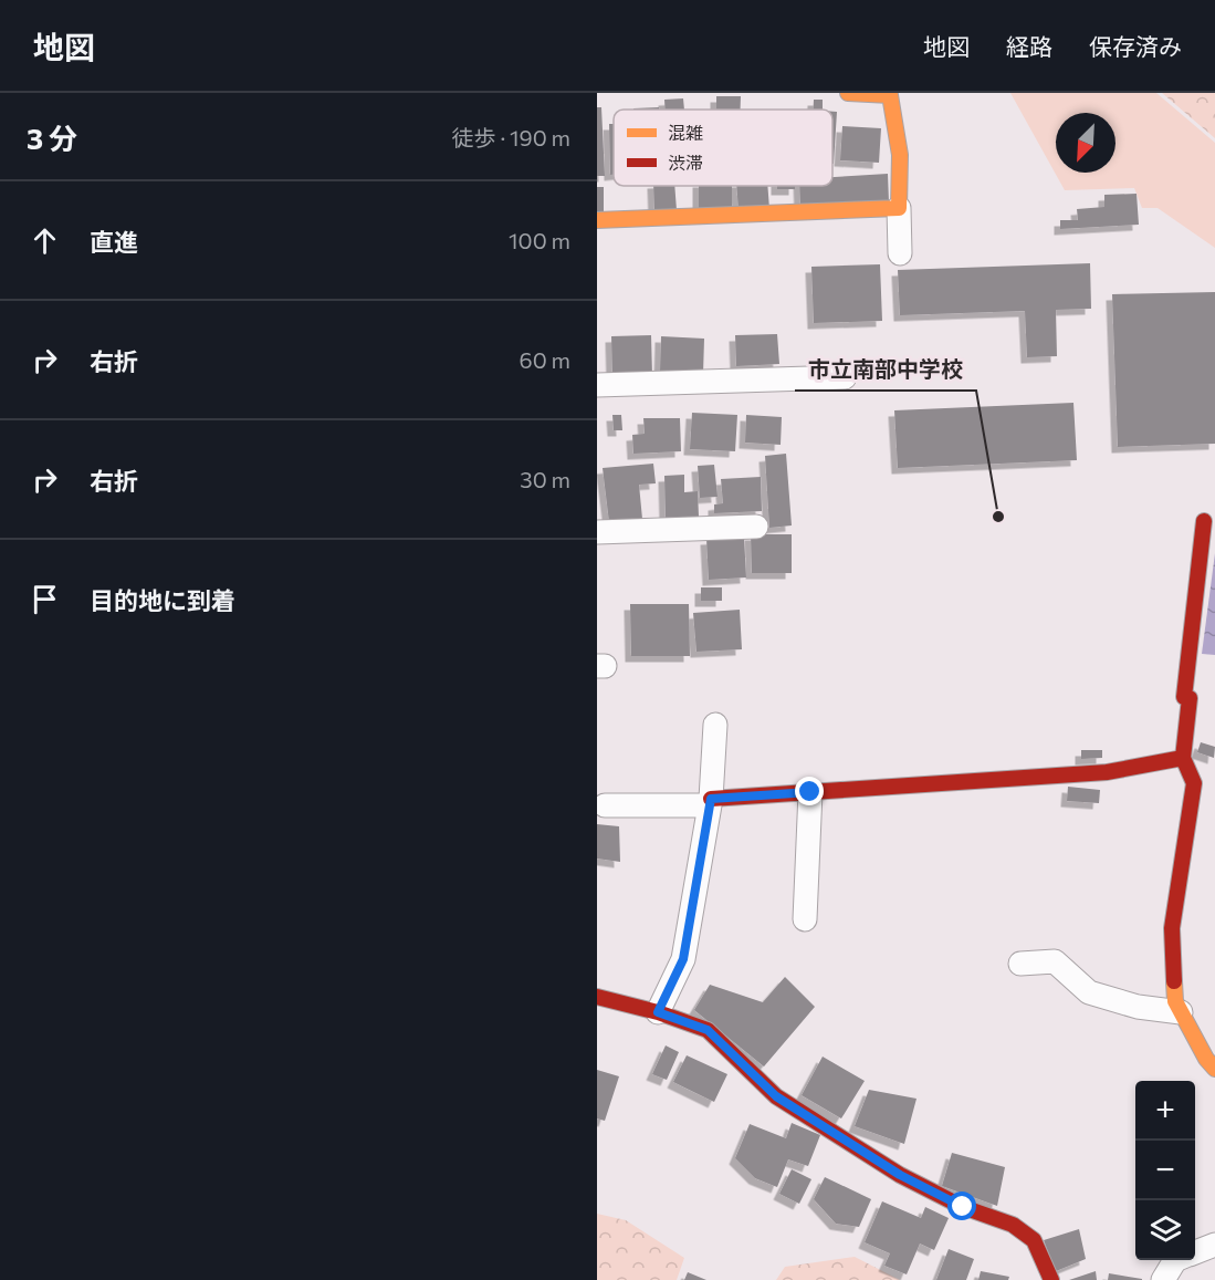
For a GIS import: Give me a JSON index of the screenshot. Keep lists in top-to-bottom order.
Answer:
{
  "places": ["市立南部中学校"],
  "legend": ["混雑", "渋滞"],
  "north": "bottom left",
  "page": {
    "header": "地図",
    "nav": ["地図", "経路", "保存済み"],
    "heading": ["3 分", "徒歩 · 190 m"],
    "list": [
      ["直進", "100 m"],
      ["右折", "60 m"],
      ["右折", "30 m"],
      "目的地に到着"
    ],
    "map_buttons": ["+", "−"]
  }
}
